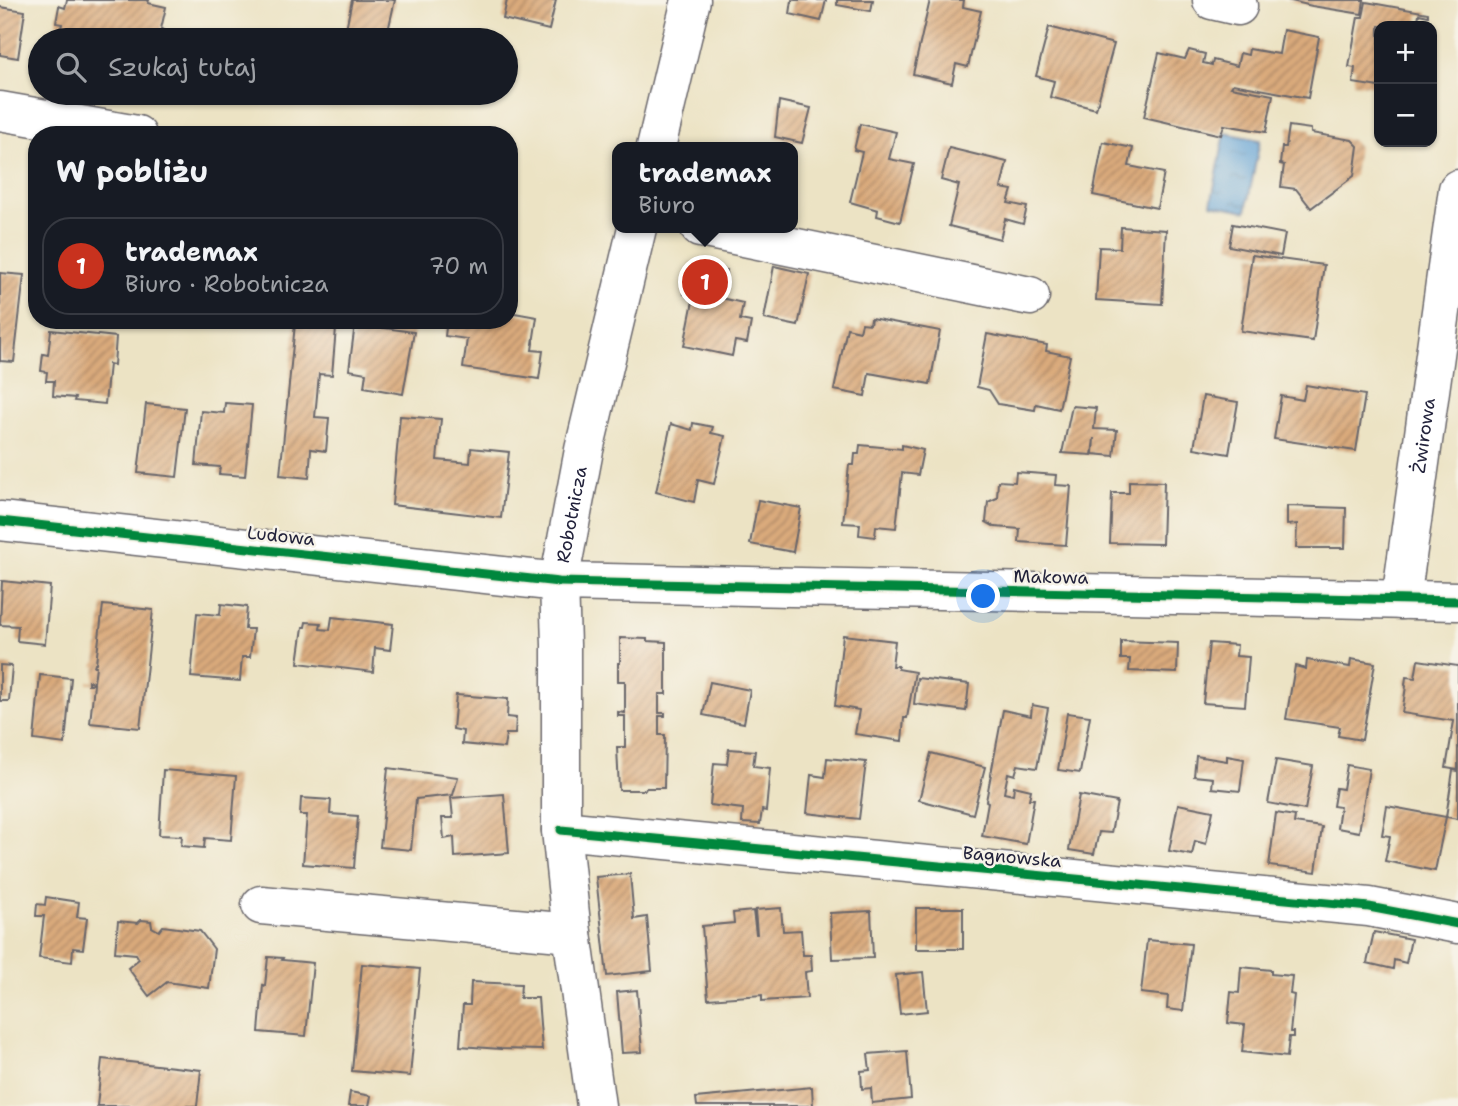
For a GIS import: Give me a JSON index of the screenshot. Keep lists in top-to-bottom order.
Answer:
{
  "streets": {
    "street": [
      "Żwirowa",
      "Robotnicza",
      "Ludowa",
      "Makowa",
      "Bagnowska"
    ]
  },
  "crossings": [
    ["Żwirowa", "Makowa"],
    ["Robotnicza", "Ludowa"],
    ["Robotnicza", "Makowa"],
    ["Robotnicza", "Bagnowska"],
    ["Ludowa", "Makowa"]
  ],
  "page": {
    "map_buttons": ["+", "−"],
    "search": "Szukaj tutaj",
    "heading": "W pobliżu",
    "popup": ["trademax", "Biuro"],
    "list": [
      {
        "mark": "1",
        "name": "trademax",
        "note": "Biuro · Robotnicza",
        "value": "70 m"
      }
    ],
    "pins": "1"
  }
}
